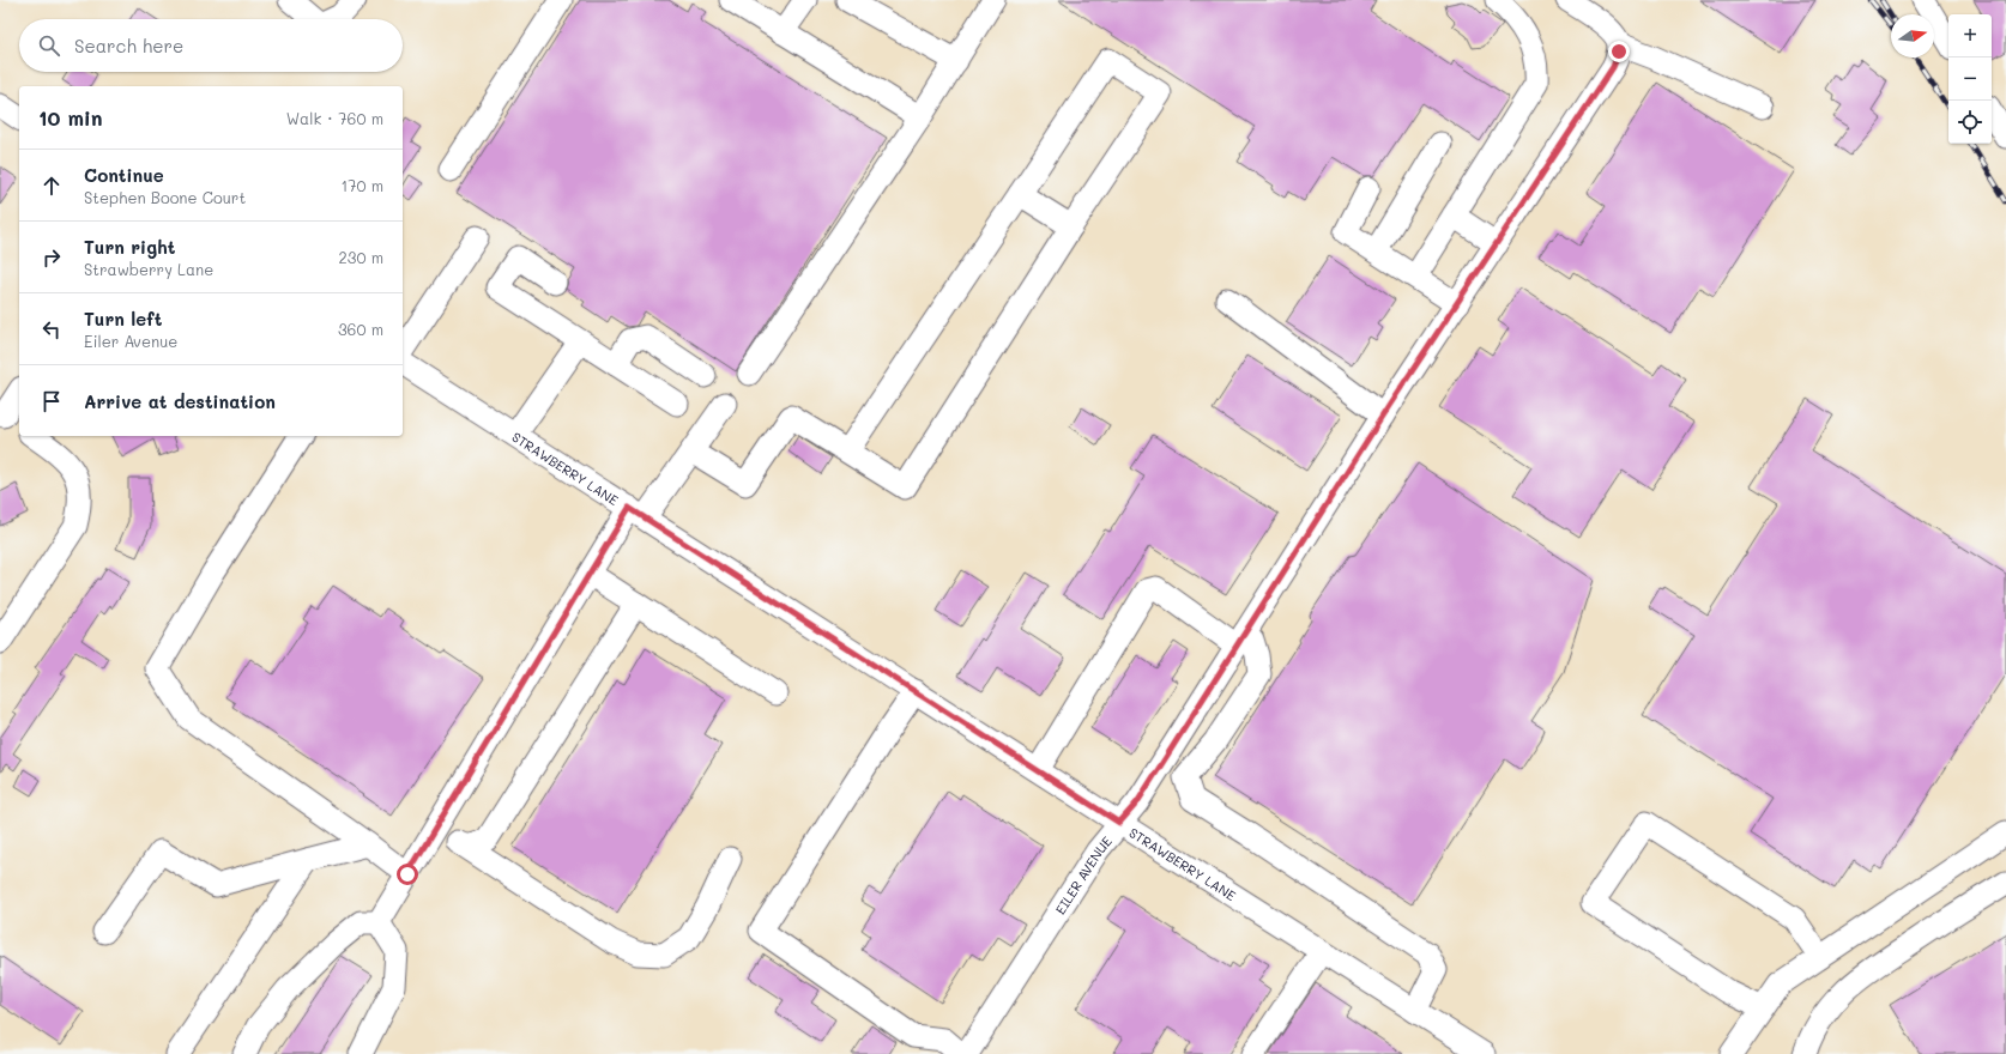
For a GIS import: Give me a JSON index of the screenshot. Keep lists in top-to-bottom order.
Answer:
{
  "streets": {
    "street": ["STRAWBERRY LANE", "EILER AVENUE"]
  },
  "crossings": [
    ["STRAWBERRY LANE", "EILER AVENUE"]
  ],
  "north": "right",
  "page": {
    "map_buttons": ["+", "−"],
    "search": "Search here",
    "heading": ["10 min", "Walk · 760 m"],
    "list": [
      ["Continue", "Stephen Boone Court", "170 m"],
      ["Turn right", "Strawberry Lane", "230 m"],
      ["Turn left", "Eiler Avenue", "360 m"],
      "Arrive at destination"
    ]
  }
}
